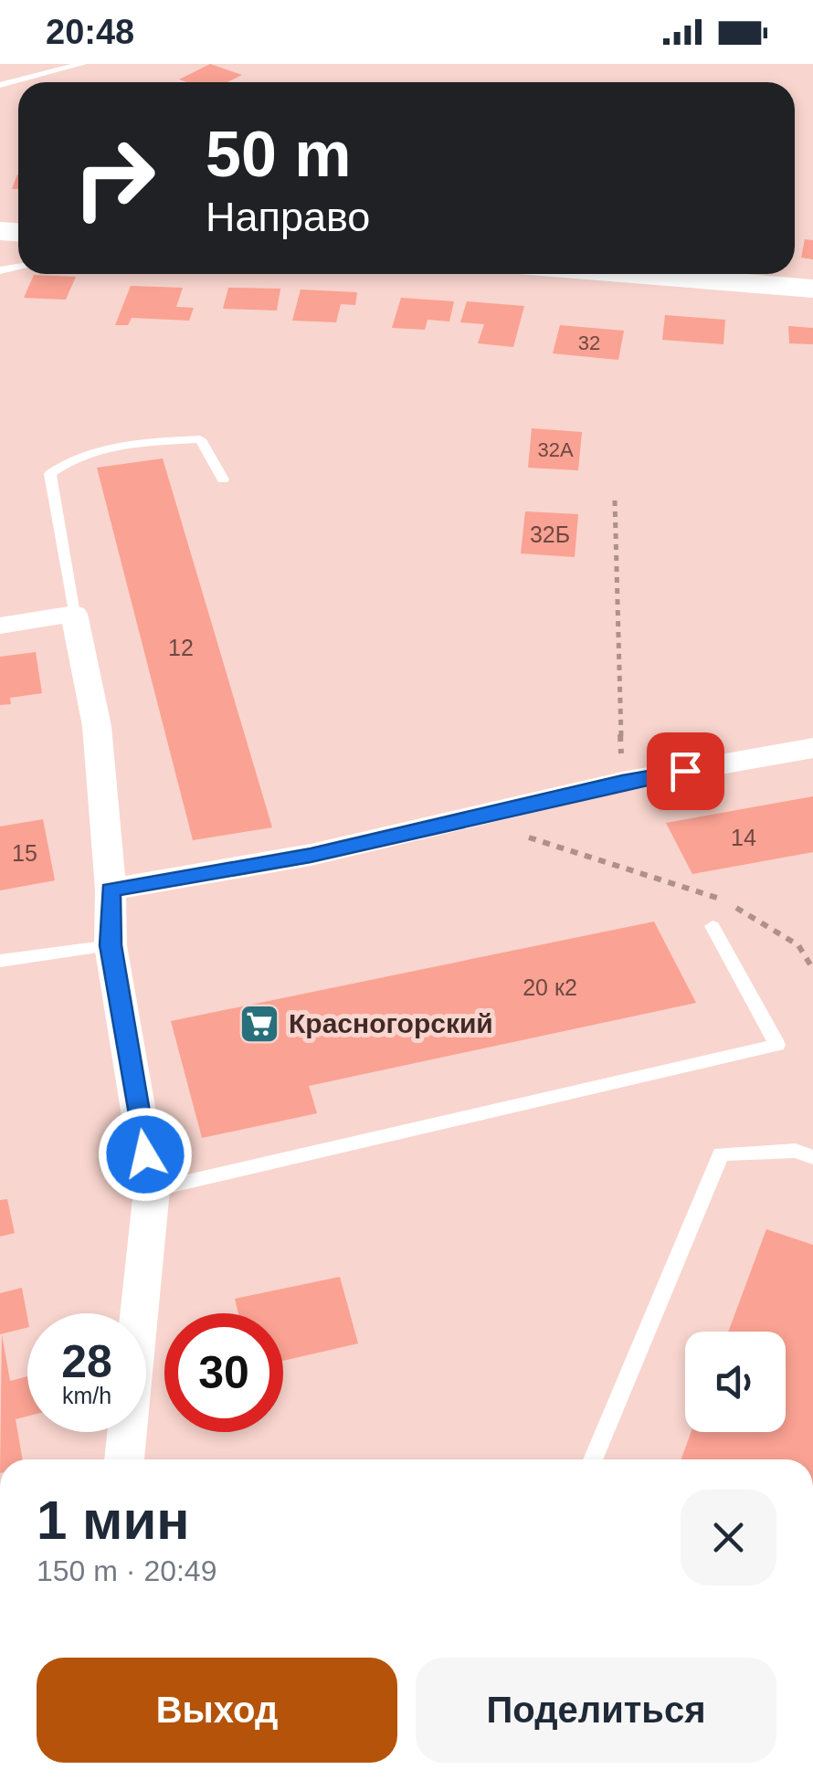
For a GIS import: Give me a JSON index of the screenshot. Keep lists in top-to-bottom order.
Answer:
{
  "places": {
    "supermarket": ["Красногорский"]
  },
  "house_numbers": [
    "32",
    "32А",
    "32Б",
    "12",
    "14",
    "15",
    "20 к2"
  ],
  "page": {
    "status": "20:48",
    "turn": ["50 m", "Направо"],
    "speed": "28 km/h",
    "limit": "30",
    "heading": ["1 мин", "150 m · 20:49"],
    "buttons": ["Выход", "Поделиться"]
  }
}
